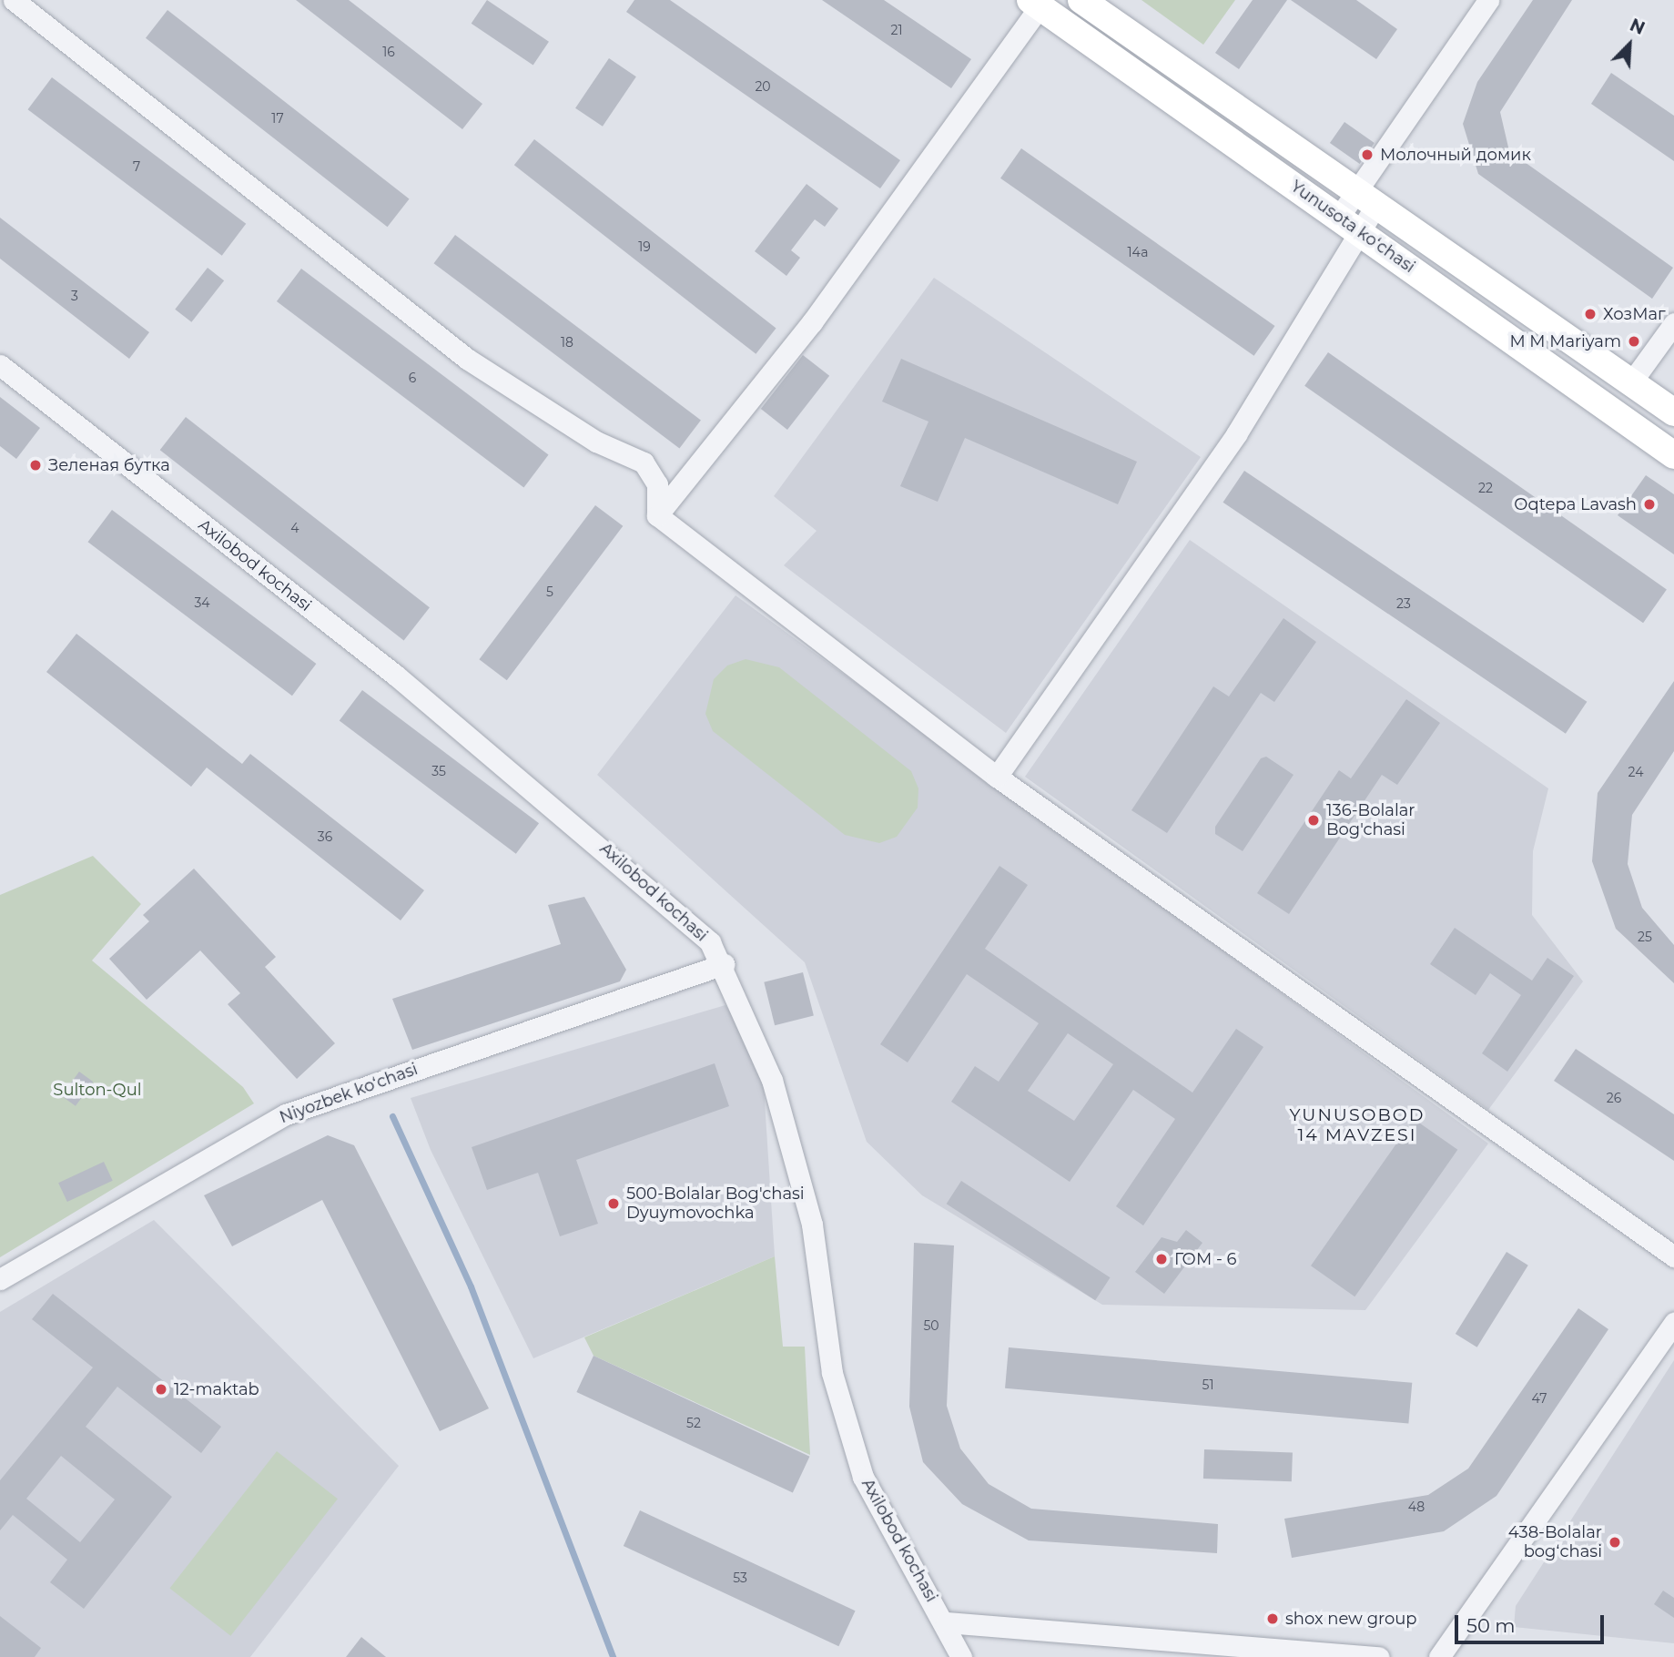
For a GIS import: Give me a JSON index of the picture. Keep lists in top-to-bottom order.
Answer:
{
  "streets": {
    "main road": ["Yunusota koʻchasi"],
    "street": ["Axilobod kochasi", "Niyozbek koʻchasi"]
  },
  "crossings": [
    ["Axilobod kochasi", "Niyozbek koʻchasi"]
  ],
  "districts": ["YUNUSOBOD 14 MAVZESI"],
  "parks": ["Sulton-Qul"],
  "places": [
    "Молочный домик",
    "ХозМаг",
    "M M Mariyam",
    "Зеленая бутка",
    "Oqtepa Lavash",
    "136-Bolalar Bog'chasi",
    "500-Bolalar Bog'chasi Dyuymovochka",
    "ГОМ - 6",
    "12-maktab",
    "438-Bolalar bogʻchasi",
    "shox new group"
  ],
  "house_numbers": [
    "21",
    "16",
    "20",
    "17",
    "7",
    "19",
    "14а",
    "3",
    "18",
    "6",
    "22",
    "4",
    "5",
    "34",
    "23",
    "35",
    "24",
    "36",
    "25",
    "26",
    "50",
    "51",
    "47",
    "52",
    "48",
    "53"
  ],
  "scale_bar": "50 m",
  "north": "top right"
}
